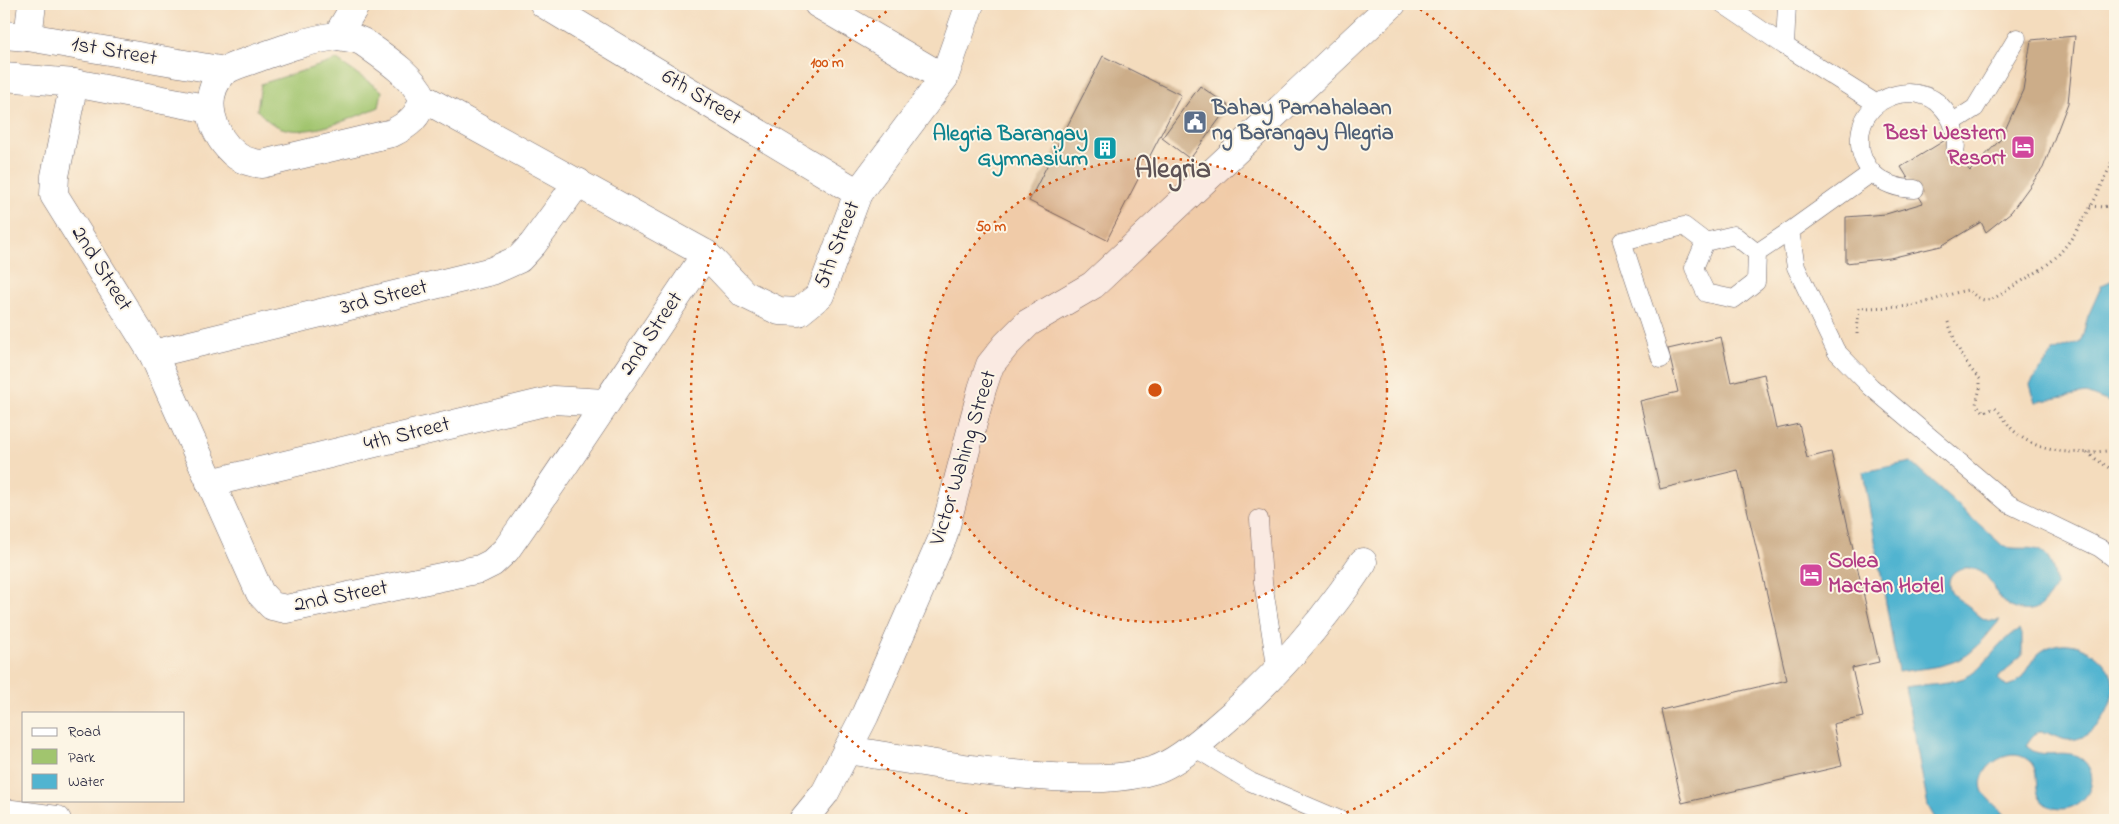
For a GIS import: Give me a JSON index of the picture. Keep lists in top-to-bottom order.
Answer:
{
  "streets": {
    "street": [
      "1st Street",
      "6th Street",
      "5th Street",
      "2nd Street",
      "3rd Street",
      "4th Street",
      "Victor Wahing Street"
    ]
  },
  "crossings": [
    ["1st Street", "2nd Street"],
    ["6th Street", "5th Street"],
    ["5th Street", "2nd Street"],
    ["5th Street", "3rd Street"],
    ["2nd Street", "3rd Street"],
    ["2nd Street", "4th Street"]
  ],
  "districts": ["Alegria"],
  "places": {
    "public building": ["Bahay Pamahalaan ng Barangay Alegria"],
    "hotel": ["Best Western Resort", "Solea Mactan Hotel"],
    "building": ["Alegria Barangay Gymnasium"]
  },
  "legend": ["Road", "Park", "Water"],
  "rings": ["100 m", "50 m"]
}
